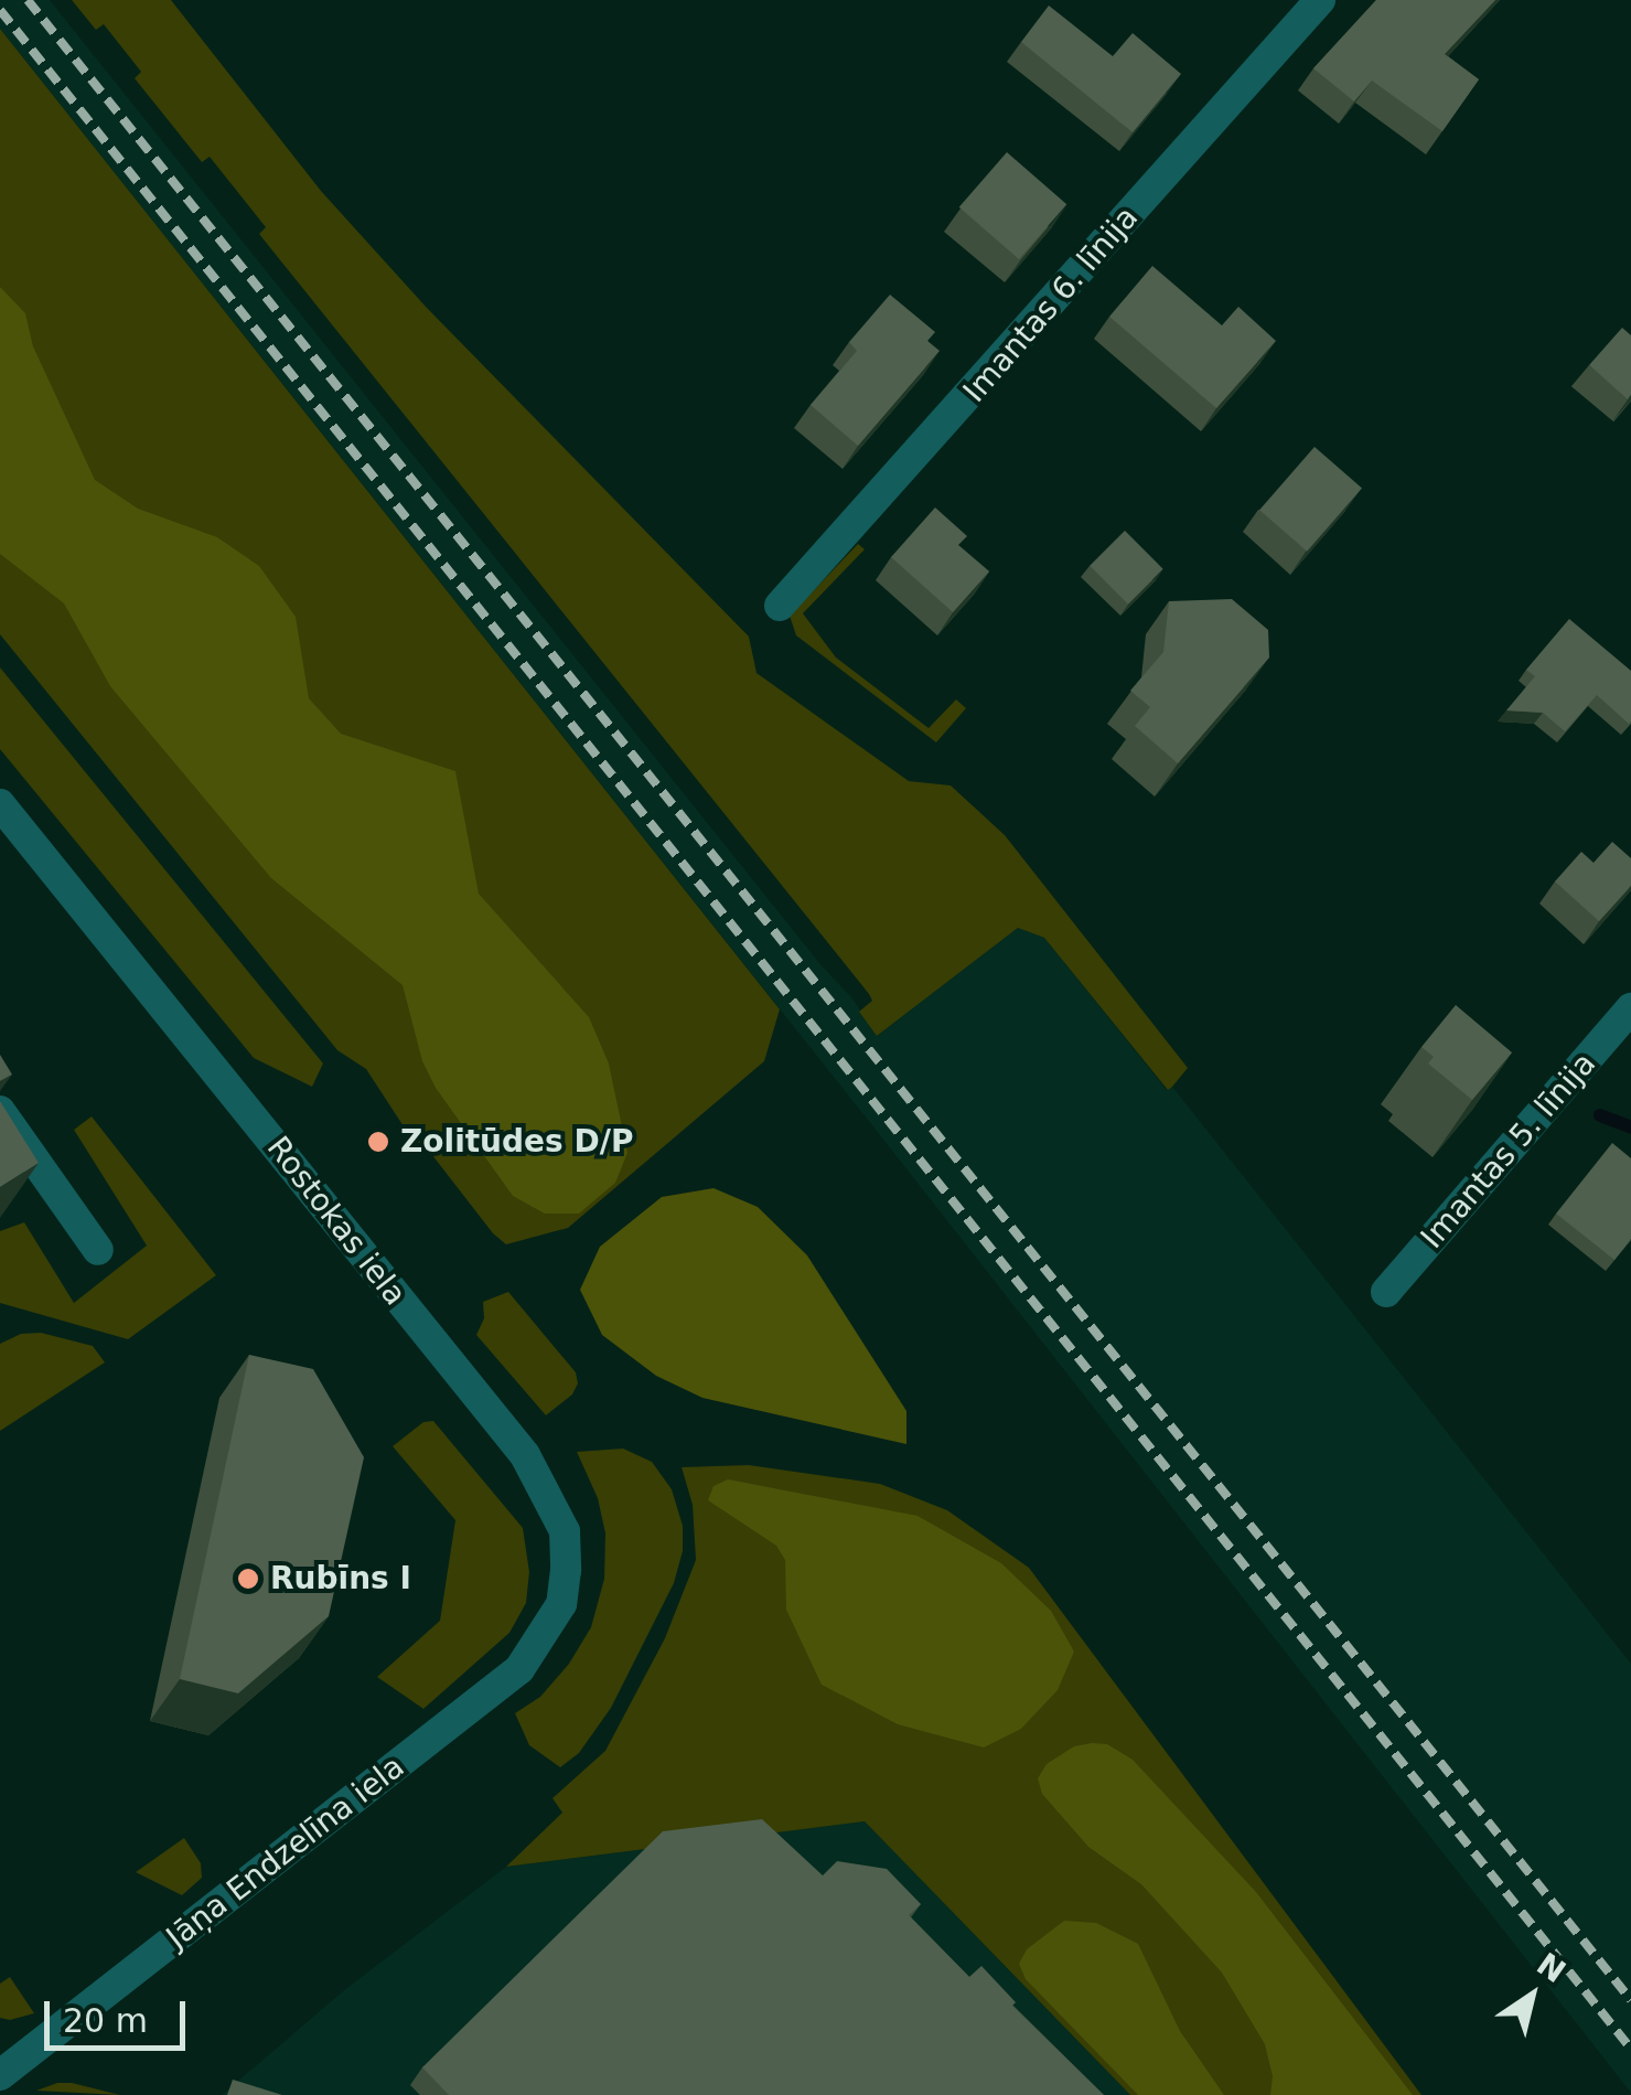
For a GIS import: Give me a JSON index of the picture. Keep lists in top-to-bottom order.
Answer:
{
  "streets": {
    "street": [
      "Imantas 6. līnija",
      "Imantas 5. līnija",
      "Rostokas iela",
      "Jāņa Endzelīna iela"
    ]
  },
  "crossings": [
    ["Rostokas iela", "Jāņa Endzelīna iela"]
  ],
  "places": ["Zolitūdes D/P", "Rubīns I"],
  "scale_bar": "20 m",
  "north": "top right"
}
